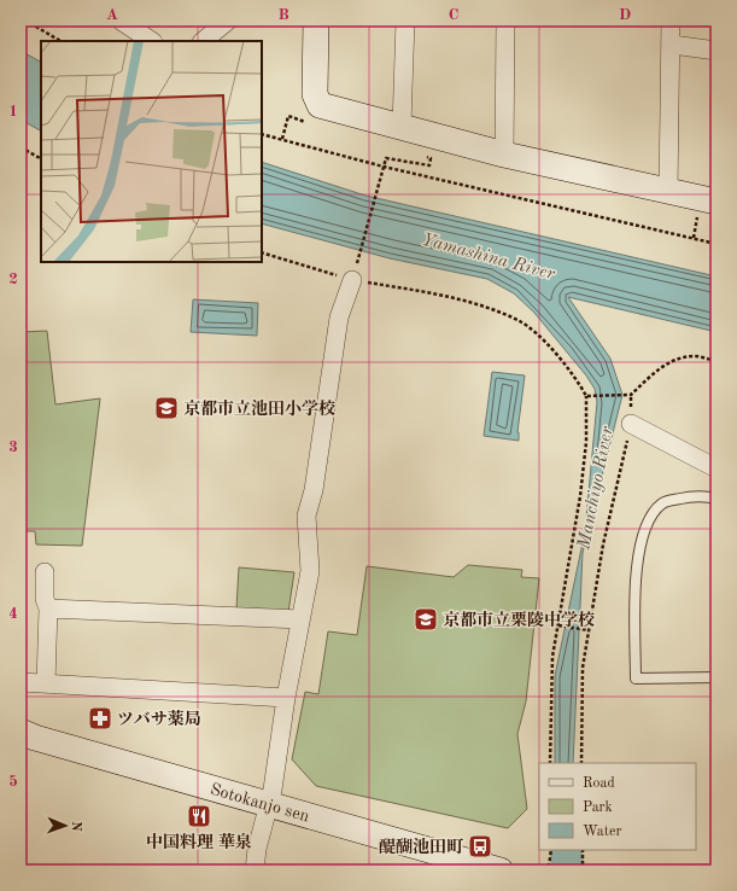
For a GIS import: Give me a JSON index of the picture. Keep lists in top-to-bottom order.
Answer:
{
  "streets": {
    "street": ["Sotokanjo sen"]
  },
  "water": ["Yamashina River", "Manchiyo River"],
  "places": {
    "school or university": ["京都市立池田小学校", "京都市立栗陵中学校"],
    "pharmacy": ["ツバサ薬局"],
    "restaurant": ["中国料理 華泉"],
    "bus stop": ["醍醐池田町"]
  },
  "legend": ["Road", "Park", "Water"],
  "north": "right",
  "grid": {
    "columns": [
      "A",
      "B",
      "C",
      "D"
    ],
    "rows": [
      "1",
      "2",
      "3",
      "4",
      "5"
    ]
  }
}
